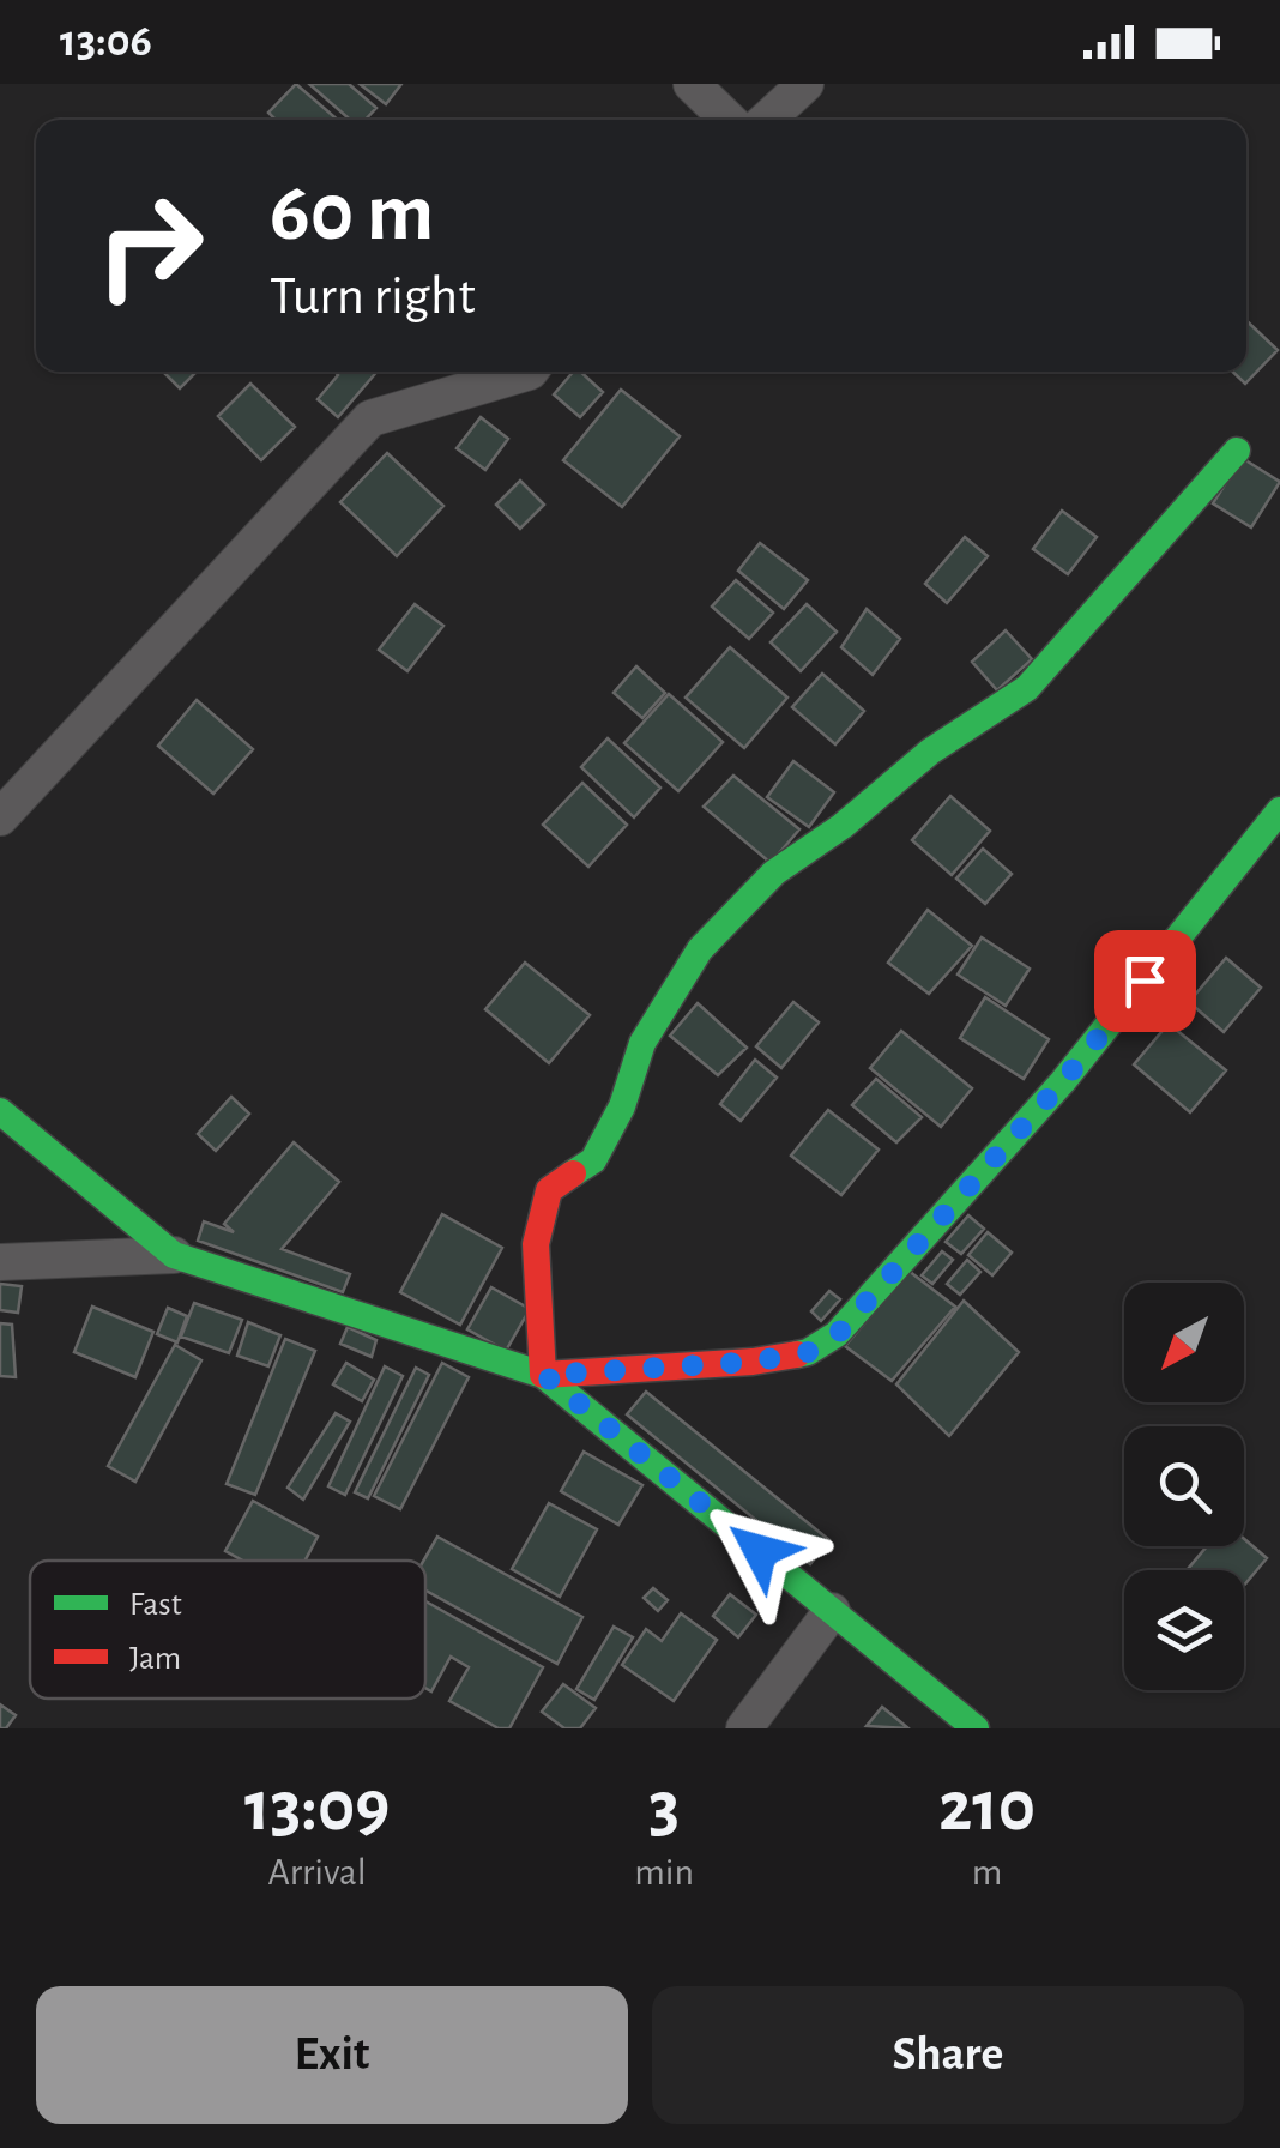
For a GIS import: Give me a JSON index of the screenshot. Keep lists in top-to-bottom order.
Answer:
{
  "legend": ["Fast", "Jam"],
  "north": "bottom left",
  "page": {
    "status": "13:06",
    "turn": ["60 m", "Turn right"],
    "eta": [
      "13:09",
      "Arrival",
      "3",
      "min",
      "210",
      "m"
    ],
    "buttons": ["Exit", "Share"]
  }
}
